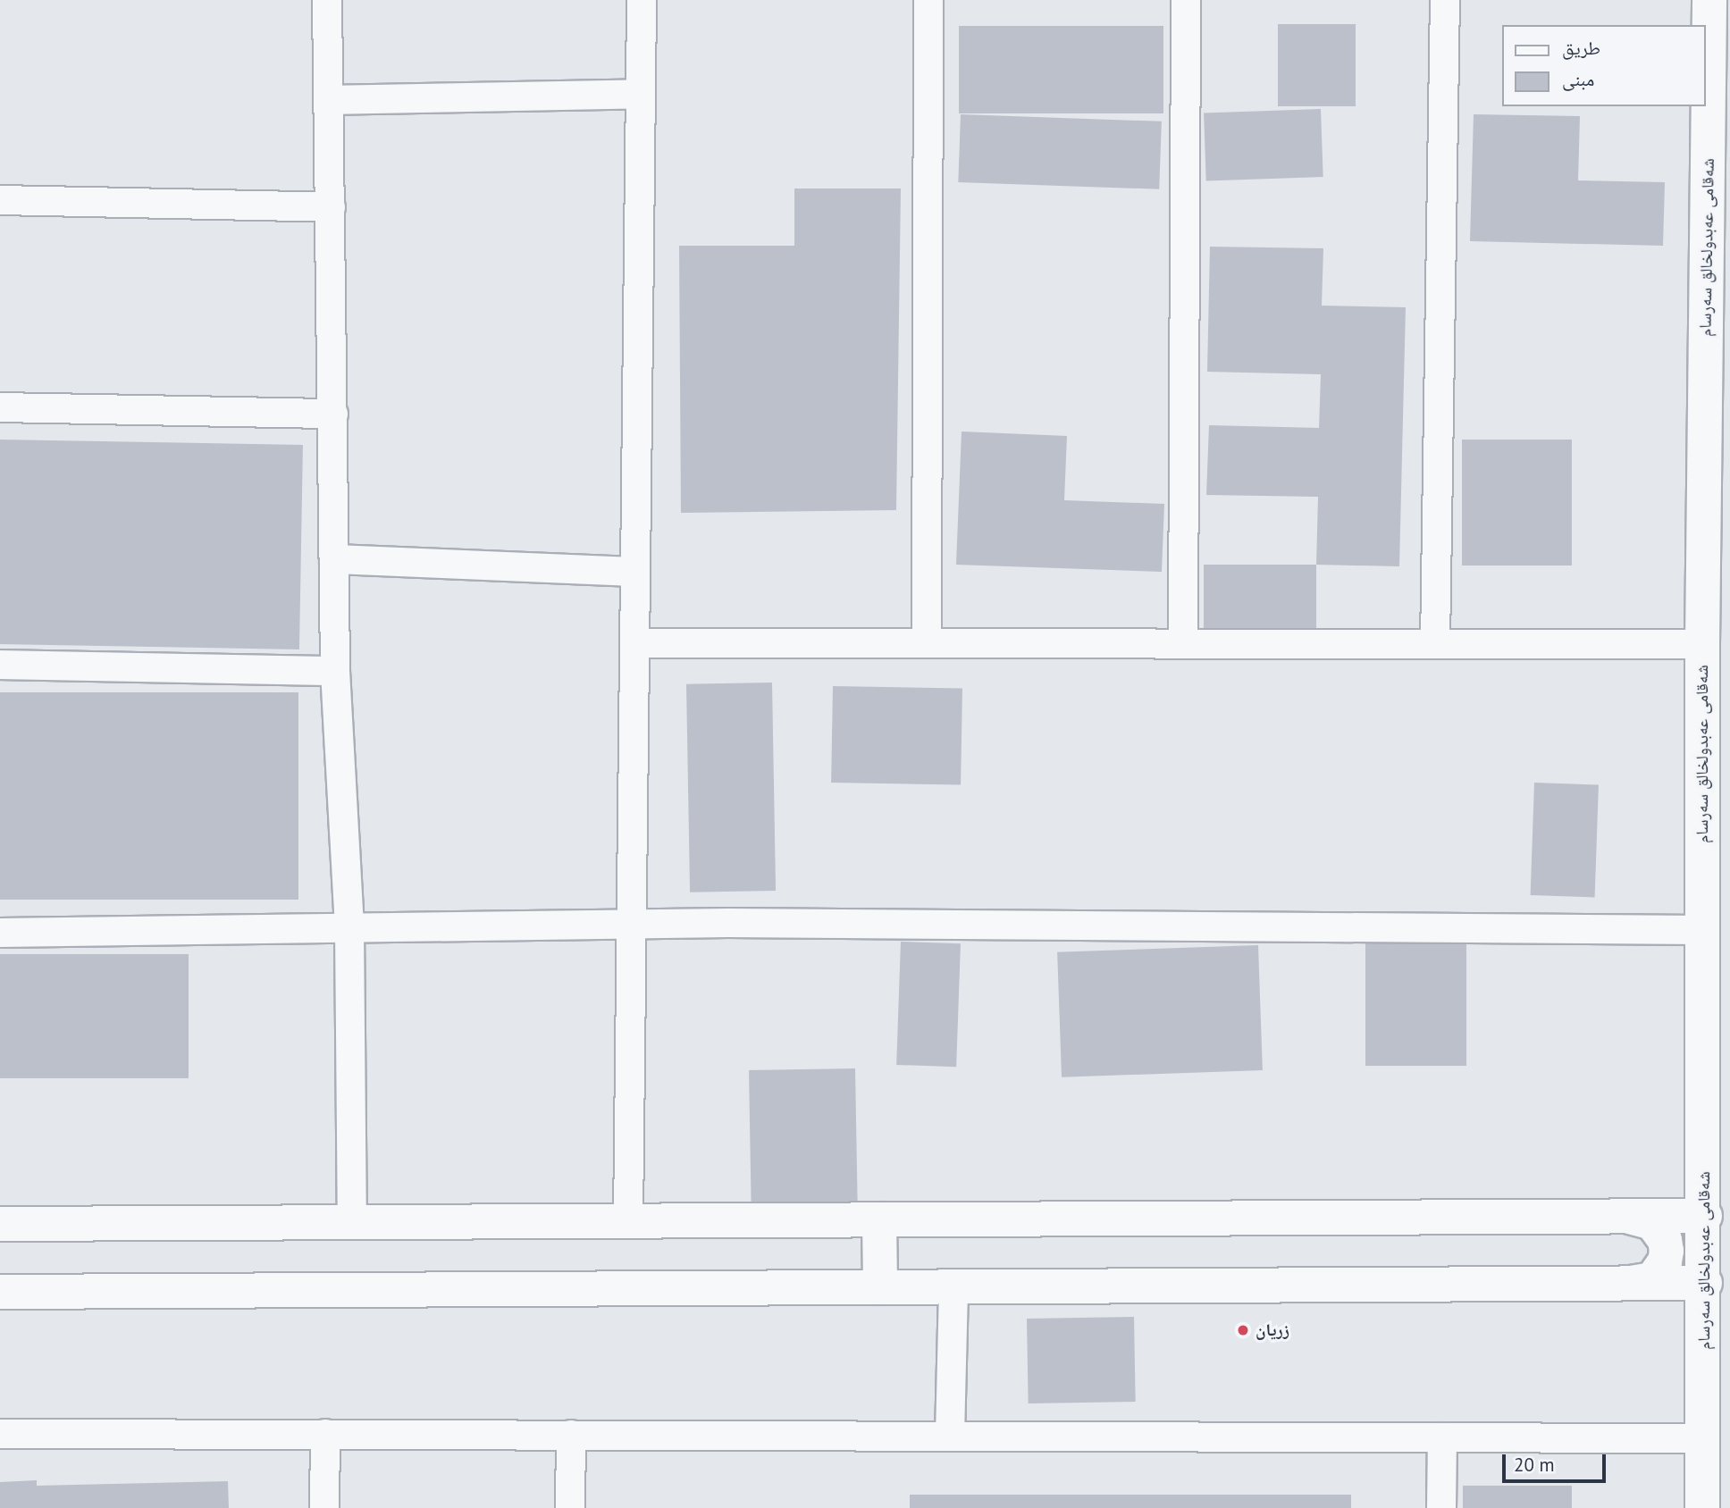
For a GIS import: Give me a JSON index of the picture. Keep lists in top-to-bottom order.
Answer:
{
  "streets": {
    "street": ["شەقامی عەبدولخالق سەرسام"]
  },
  "places": ["زریان"],
  "legend": ["طريق", "مبنى"],
  "scale_bar": "20 m"
}
